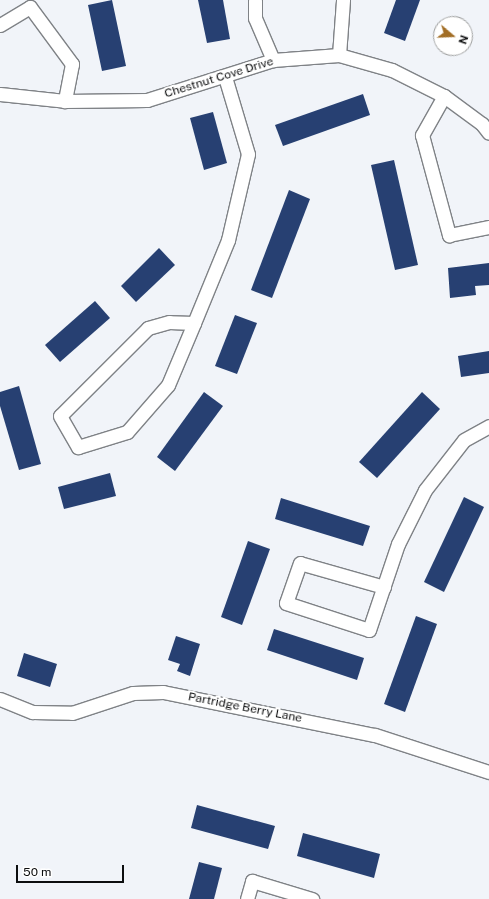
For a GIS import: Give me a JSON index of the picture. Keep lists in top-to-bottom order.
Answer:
{
  "streets": {
    "street": ["Chestnut Cove Drive", "Partridge Berry Lane"]
  },
  "scale_bar": "50 m",
  "north": "right"
}
